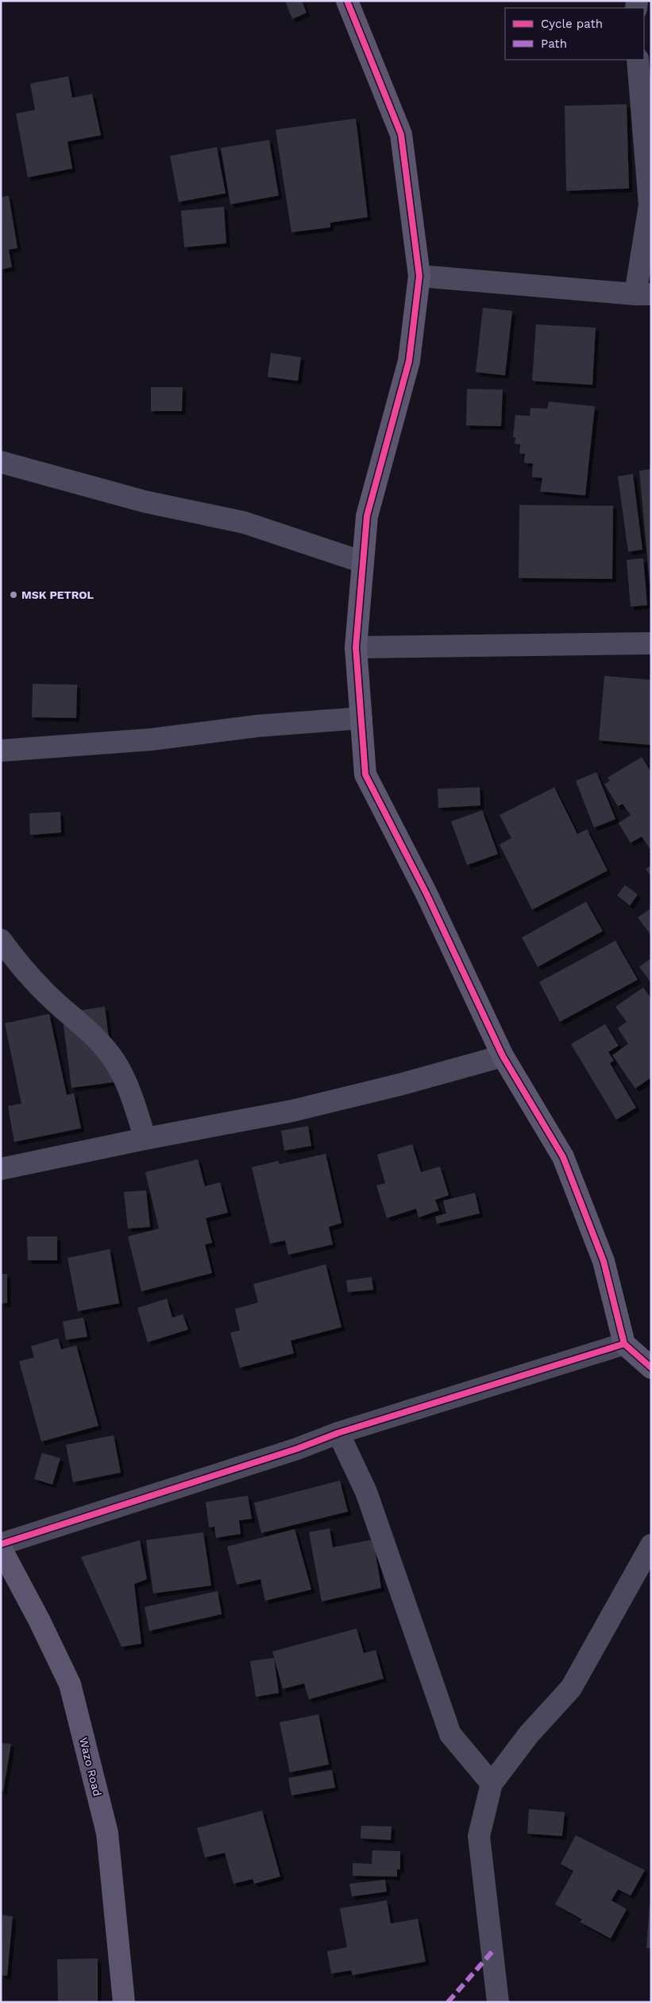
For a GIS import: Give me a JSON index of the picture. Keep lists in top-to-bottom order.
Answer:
{
  "streets": {
    "street": ["Wazo Road"]
  },
  "places": ["MSK PETROL"],
  "legend": ["Cycle path", "Path"]
}
